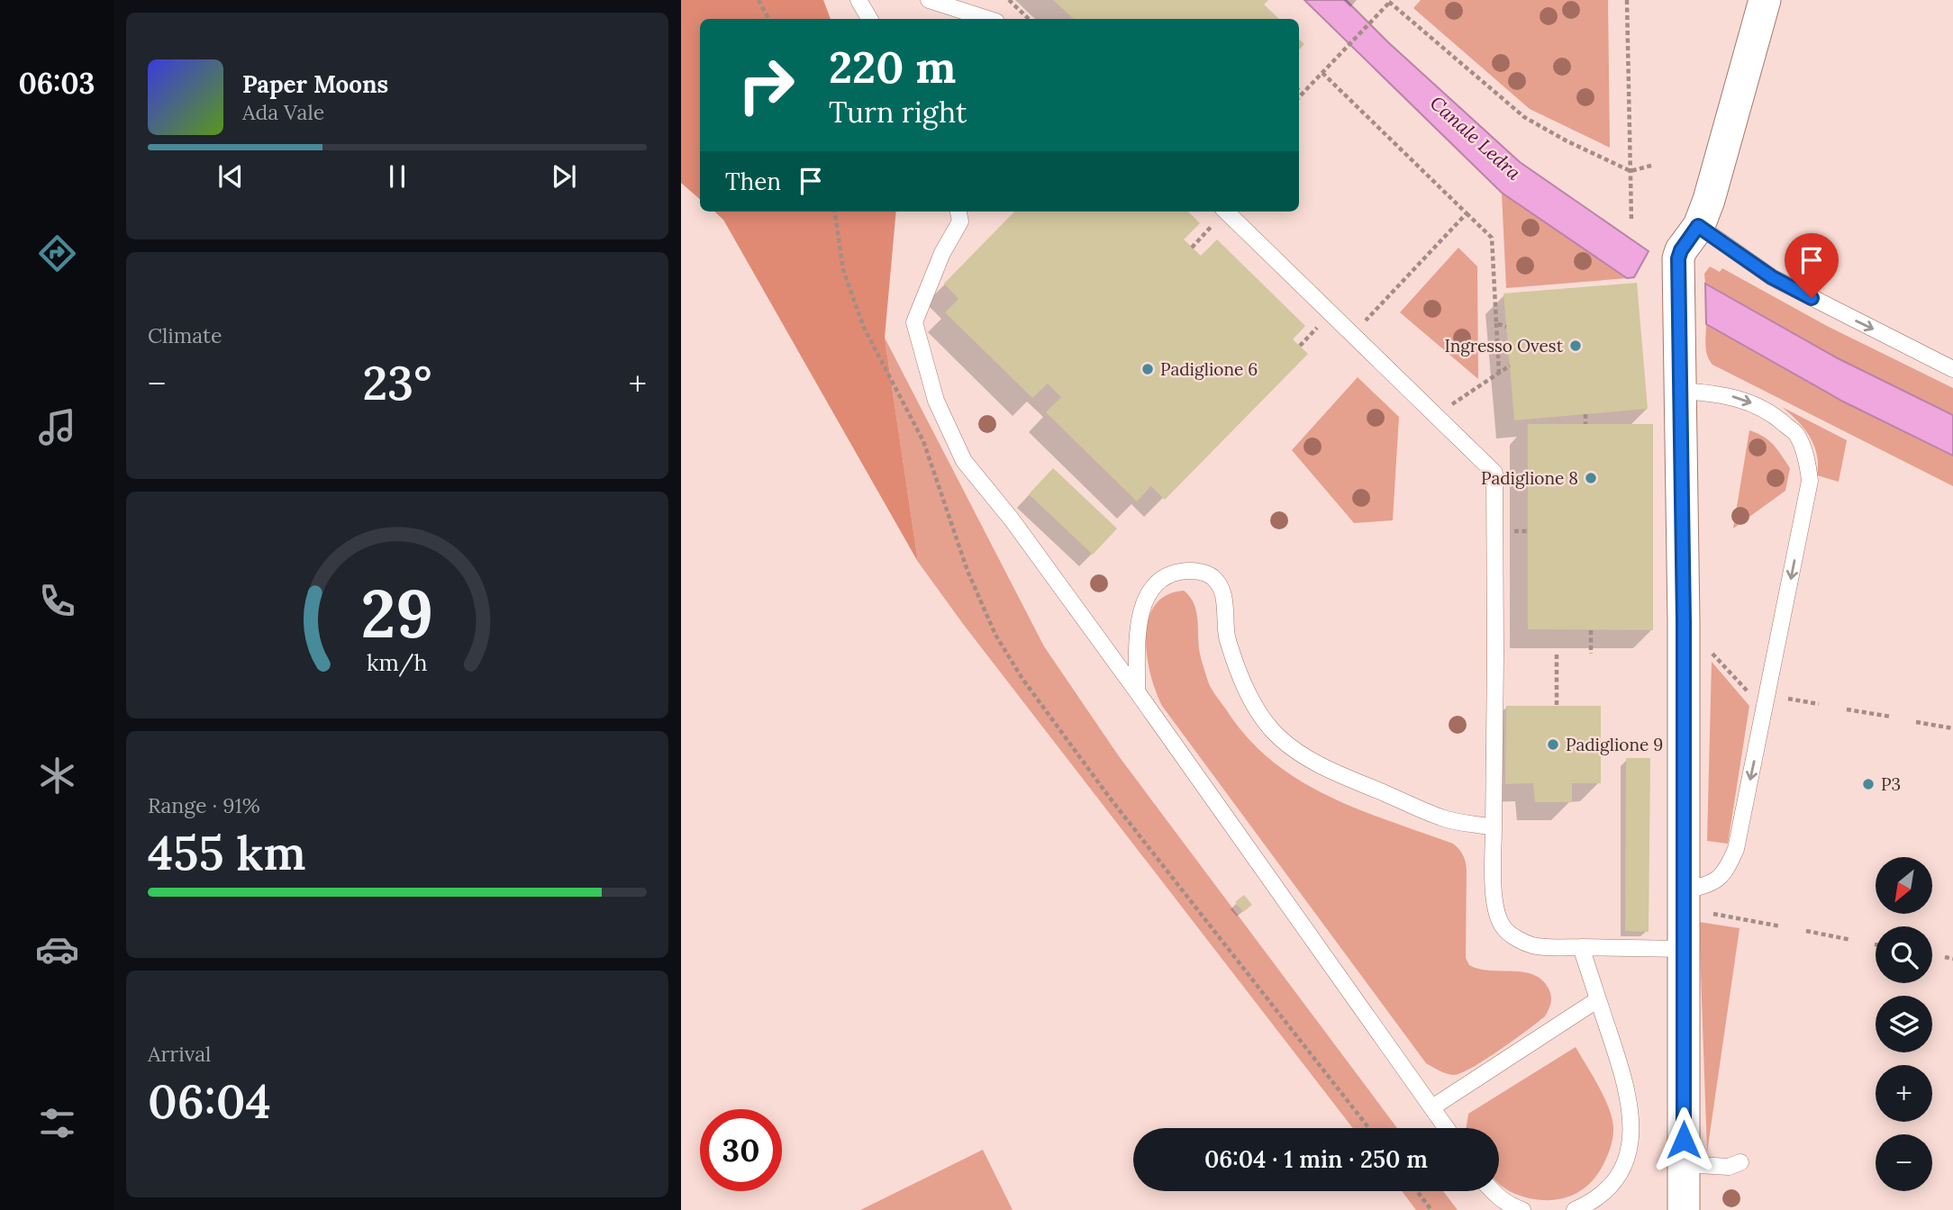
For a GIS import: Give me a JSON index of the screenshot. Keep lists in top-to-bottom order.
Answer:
{
  "water": ["Canale Ledra"],
  "places": [
    "Ingresso Ovest",
    "Padiglione 6",
    "Padiglione 8",
    "Padiglione 9",
    "P3"
  ],
  "north": "bottom left",
  "page": {
    "tabs": "06:03",
    "turn": ["220 m", "Turn right"],
    "song": ["Paper Moons", "Ada Vale"],
    "then": "Then",
    "tile": [
      "Climate",
      ["Range · 91%", "455 km"],
      ["Arrival", "06:04"]
    ],
    "heat": ["−", "23°", "+"],
    "map_buttons": ["+", "−"],
    "limit": "30",
    "trip": "06:04 · 1 min · 250 m",
    "gauge": ["29", "km/h"]
  }
}
